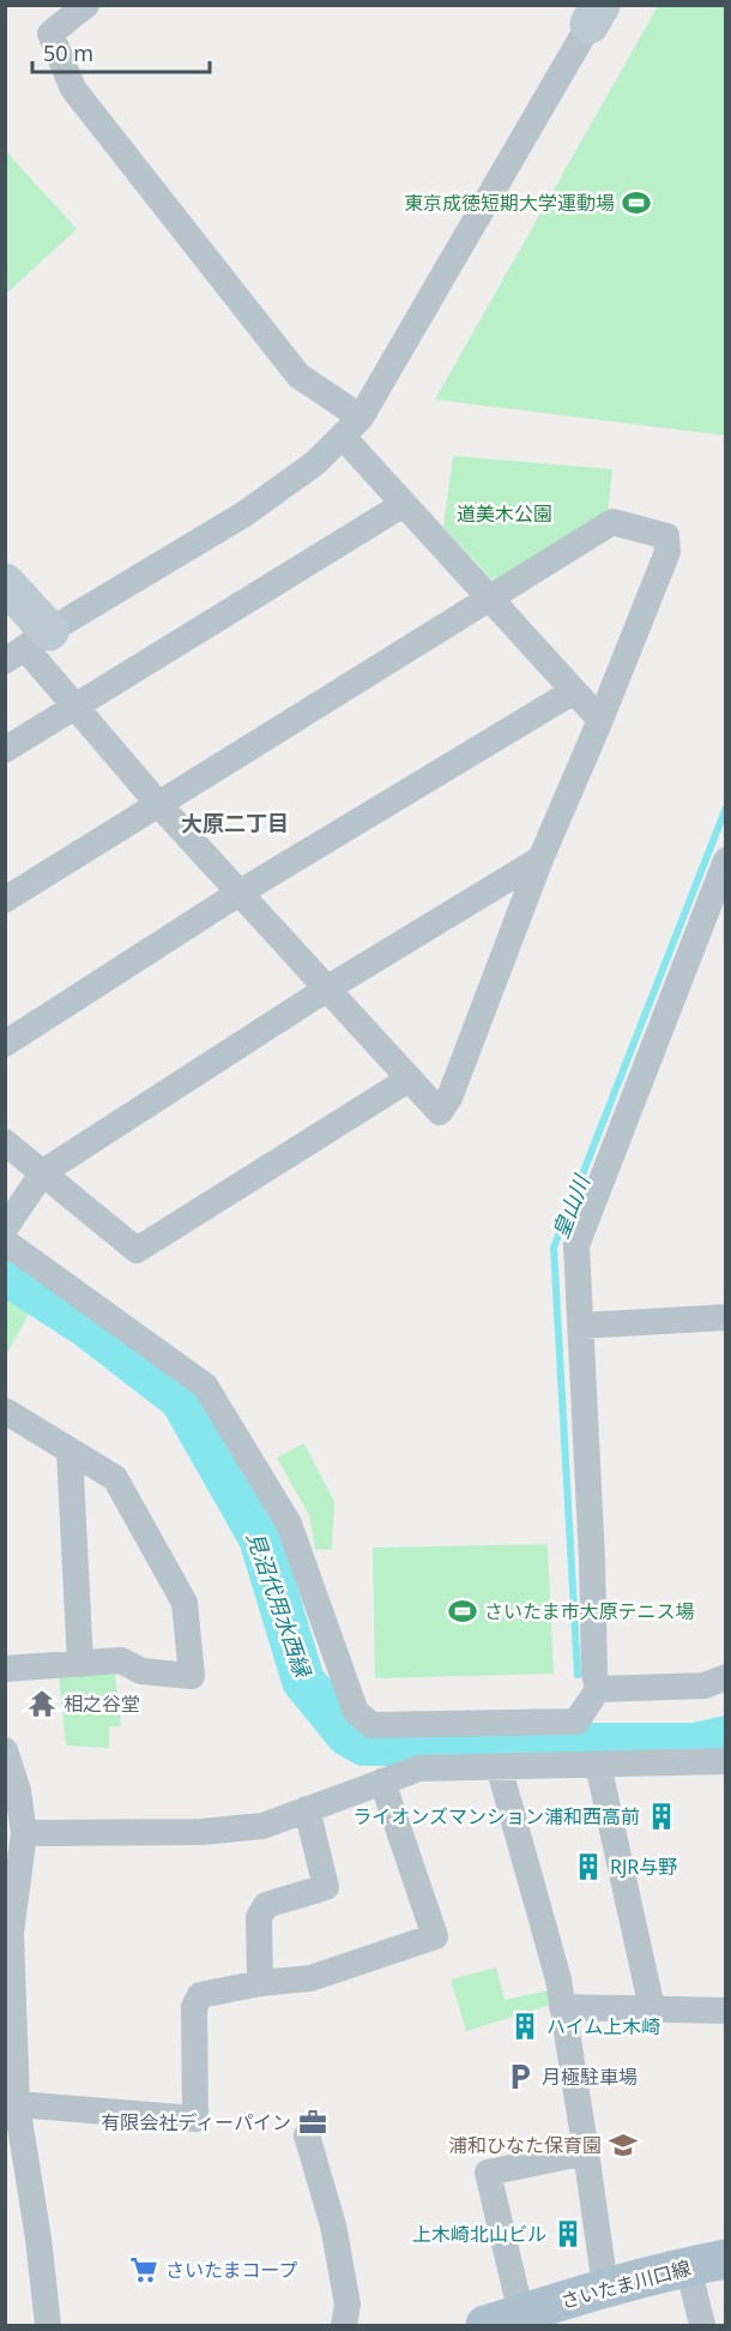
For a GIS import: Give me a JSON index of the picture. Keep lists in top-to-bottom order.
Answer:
{
  "streets": {
    "main road": ["さいたま川口線"]
  },
  "districts": ["大原二丁目"],
  "water": ["皇山川", "見沼代用水西縁"],
  "parks": ["道美木公園"],
  "places": {
    "sports": ["東京成徳短期大学運動場", "さいたま市大原テニス場"],
    "temple": ["相之谷堂"],
    "building": [
      "ライオンズマンション浦和西高前",
      "RJR与野",
      "ハイム上木崎",
      "上木崎北山ビル"
    ],
    "parking": ["月極駐車場"],
    "office": ["有限会社ディーパイン"],
    "school or university": ["浦和ひなた保育園"],
    "supermarket": ["さいたまコープ"]
  },
  "scale_bar": "50 m"
}
